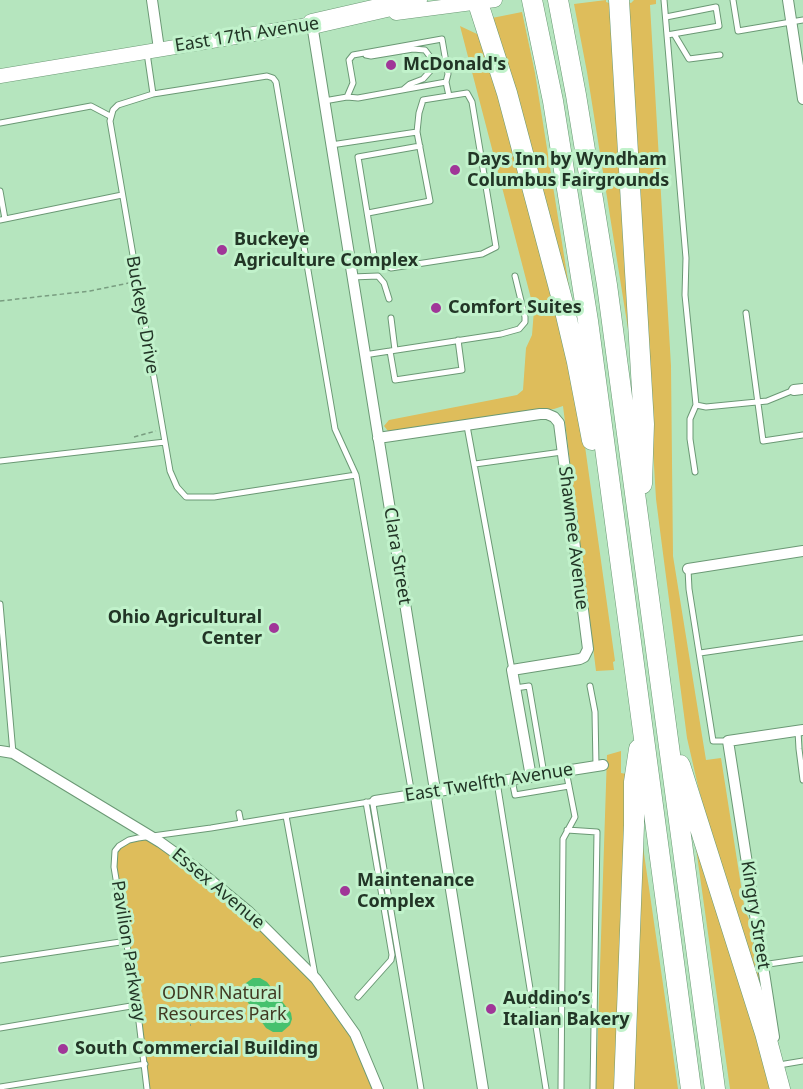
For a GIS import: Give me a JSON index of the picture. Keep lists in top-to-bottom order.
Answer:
{
  "streets": {
    "street": [
      "East 17th Avenue",
      "Shawnee Avenue",
      "Clara Street",
      "East Twelfth Avenue",
      "Essex Avenue",
      "Kingry Street"
    ],
    "lane": ["Buckeye Drive", "Pavilion Parkway"]
  },
  "crossings": [
    ["East 17th Avenue", "Clara Street"],
    ["Shawnee Avenue", "Clara Street"],
    ["Clara Street", "East Twelfth Avenue"],
    ["East Twelfth Avenue", "Pavilion Parkway"],
    ["Essex Avenue", "Pavilion Parkway"]
  ],
  "parks": ["ODNR Natural Resources Park"],
  "places": [
    "McDonald's",
    "Days Inn by Wyndham Columbus Fairgrounds",
    "Buckeye Agriculture Complex",
    "Comfort Suites",
    "Ohio Agricultural Center",
    "Maintenance Complex",
    "Auddino’s Italian Bakery",
    "South Commercial Building"
  ]
}
